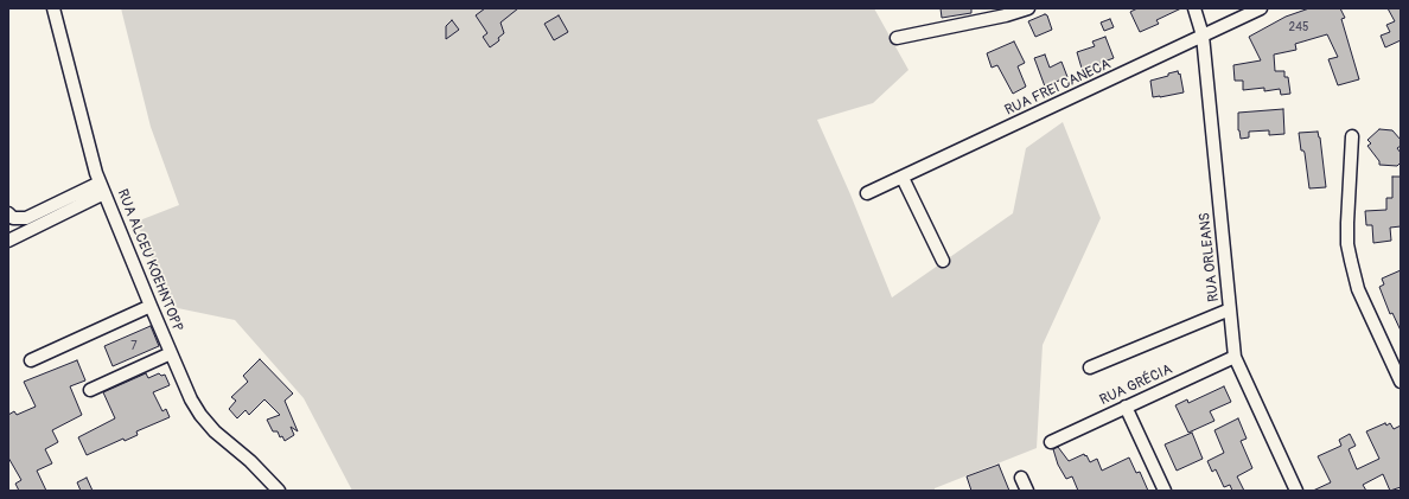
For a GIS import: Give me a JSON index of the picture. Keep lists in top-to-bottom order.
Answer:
{
  "streets": {
    "street": [
      "RUA FREI CANECA",
      "RUA ORLEANS",
      "RUA ALCEU KOEHNTOPP",
      "RUA GRÉCIA"
    ]
  },
  "crossings": [
    ["RUA FREI CANECA", "RUA ORLEANS"],
    ["RUA ORLEANS", "RUA GRÉCIA"]
  ],
  "house_numbers": ["245", "7"]
}
